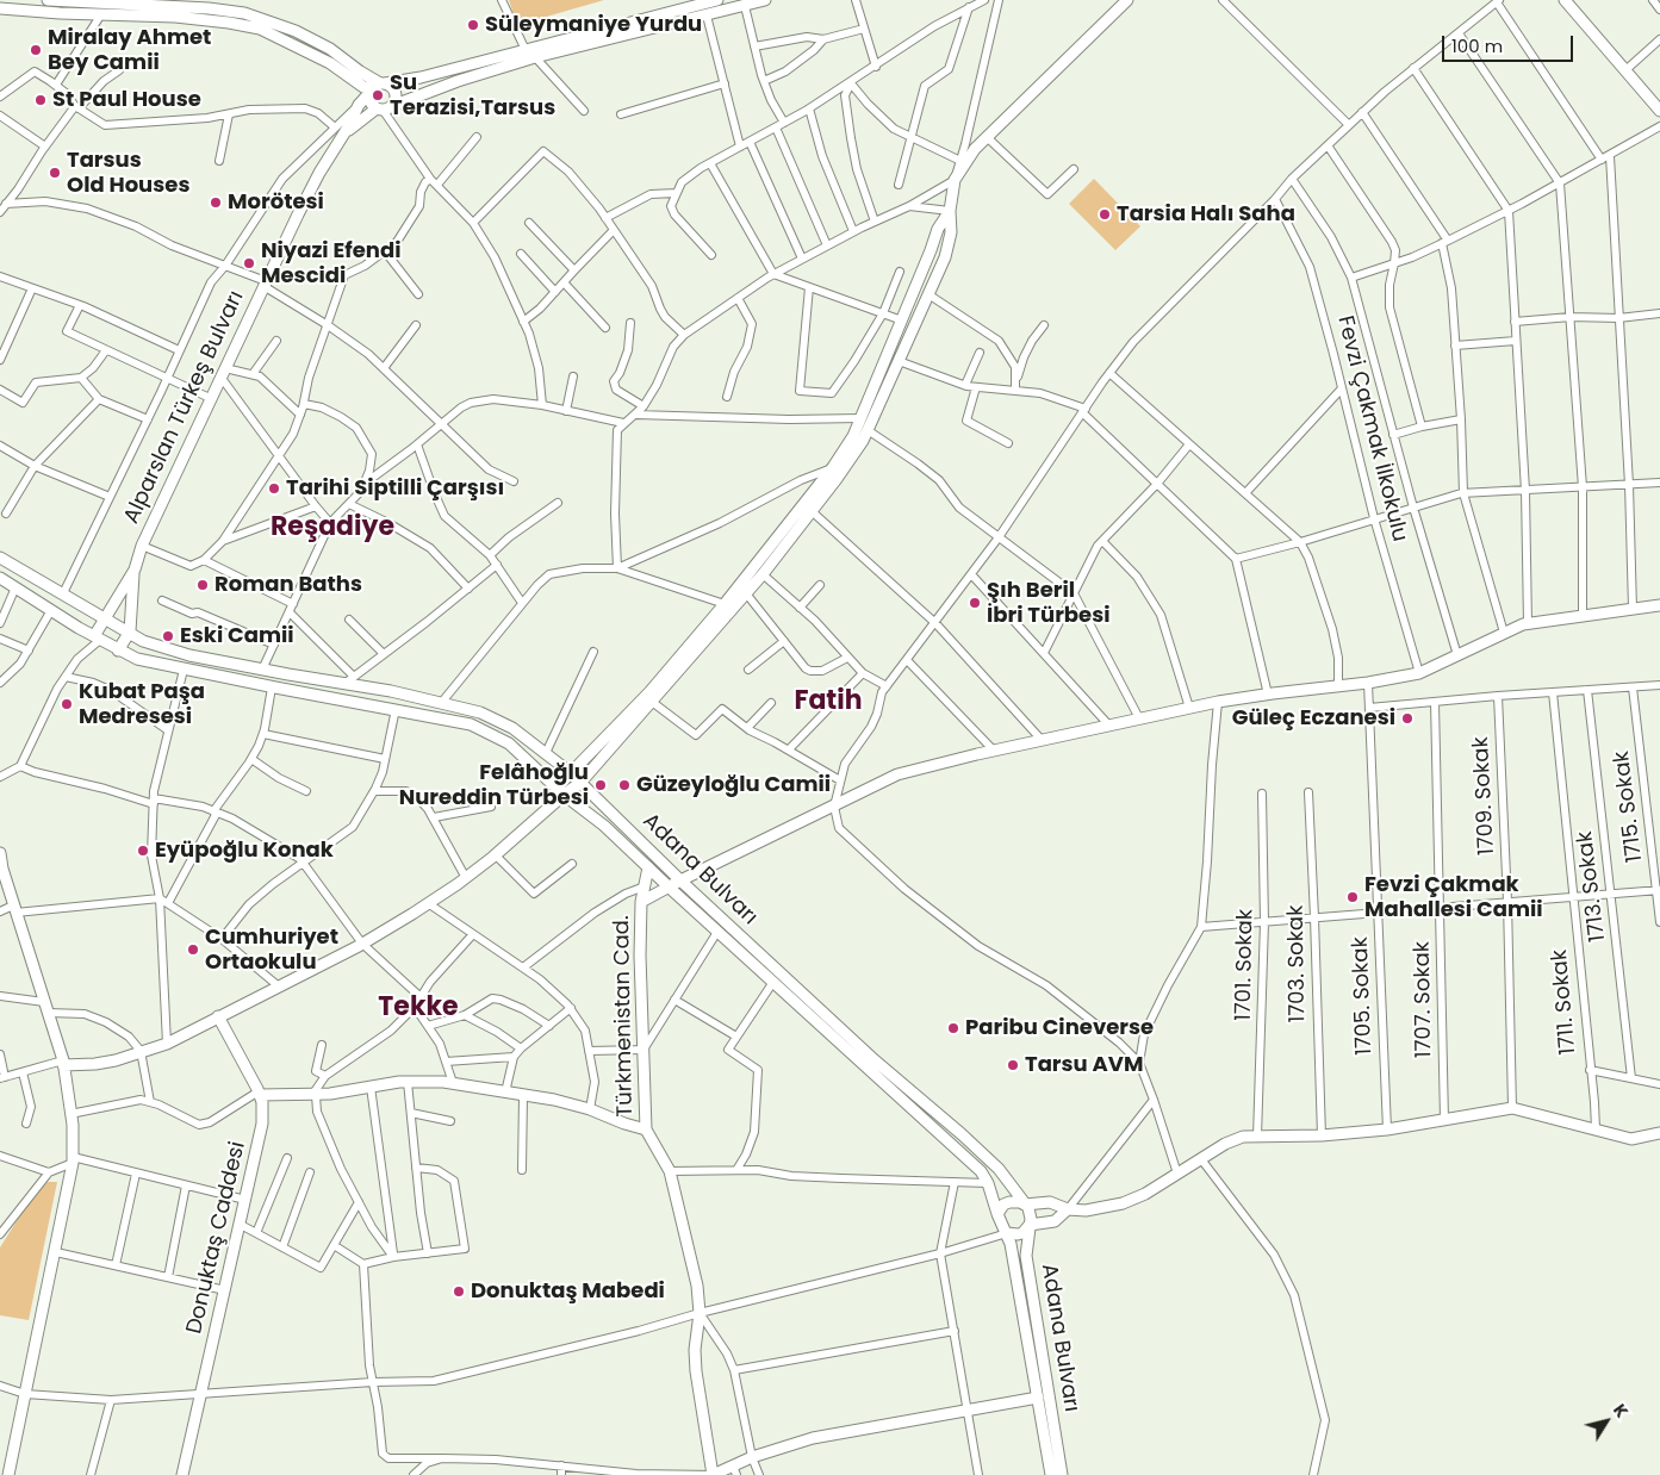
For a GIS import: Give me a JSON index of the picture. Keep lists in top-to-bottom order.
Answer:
{
  "streets": {
    "street": [
      "Alparslan Türkeş Bulvarı",
      "Fevzi Çakmak İlkokulu",
      "1709. Sokak",
      "1715. Sokak",
      "Adana Bulvarı",
      "1713. Sokak",
      "1703. Sokak",
      "1701. Sokak",
      "1705. Sokak",
      "1707. Sokak",
      "1711. Sokak",
      "Türkmenistan Cad.",
      "Donuktaş Caddesi"
    ]
  },
  "crossings": [
    ["Alparslan Türkeş Bulvarı", "Adana Bulvarı"],
    ["Adana Bulvarı", "Türkmenistan Cad."]
  ],
  "districts": ["Reşadiye", "Fatih", "Tekke"],
  "places": [
    "Süleymaniye Yurdu",
    "Miralay Ahmet Bey Camii",
    "Su Terazisi,Tarsus",
    "St Paul House",
    "Tarsus Old Houses",
    "Morötesi",
    "Tarsia Halı Saha",
    "Niyazi Efendi Mescidi",
    "Tarihi Siptilli Çarşısı",
    "Roman Baths",
    "Şıh Beril İbri Türbesi",
    "Eski Camii",
    "Kubat Paşa Medresesi",
    "Güleç Eczanesi",
    "Felâhoğlu Nureddin Türbesi",
    "Güzeyloğlu Camii",
    "Eyüpoğlu Konak",
    "Fevzi Çakmak Mahallesi Camii",
    "Cumhuriyet Ortaokulu",
    "Paribu Cineverse",
    "Tarsu AVM",
    "Donuktaş Mabedi"
  ],
  "scale_bar": "100 m",
  "north": "top right"
}
